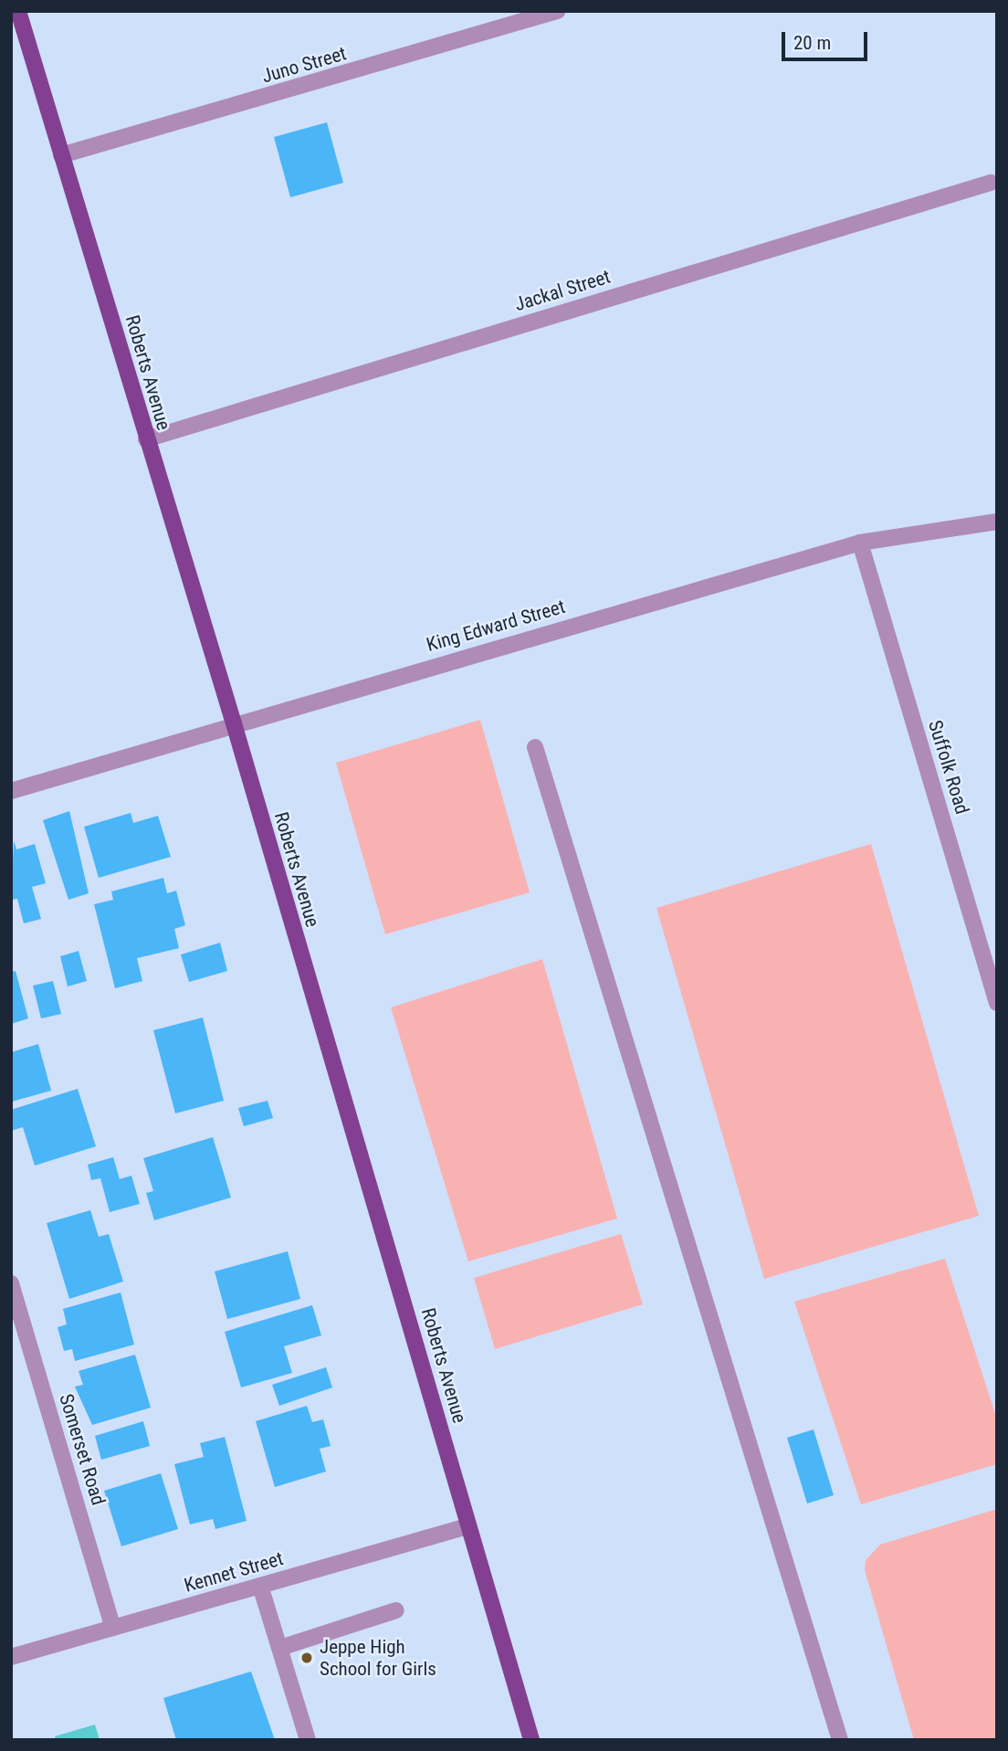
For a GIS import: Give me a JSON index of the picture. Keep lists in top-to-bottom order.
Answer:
{
  "streets": {
    "main road": ["Roberts Avenue"],
    "street": [
      "Juno Street",
      "Jackal Street",
      "King Edward Street",
      "Suffolk Road",
      "Somerset Road",
      "Kennet Street"
    ]
  },
  "crossings": [
    ["Juno Street", "Roberts Avenue"],
    ["Jackal Street", "Roberts Avenue"],
    ["Roberts Avenue", "King Edward Street"],
    ["Roberts Avenue", "Kennet Street"],
    ["King Edward Street", "Suffolk Road"],
    ["Somerset Road", "Kennet Street"]
  ],
  "places": ["Jeppe High School for Girls"],
  "scale_bar": "20 m"
}
